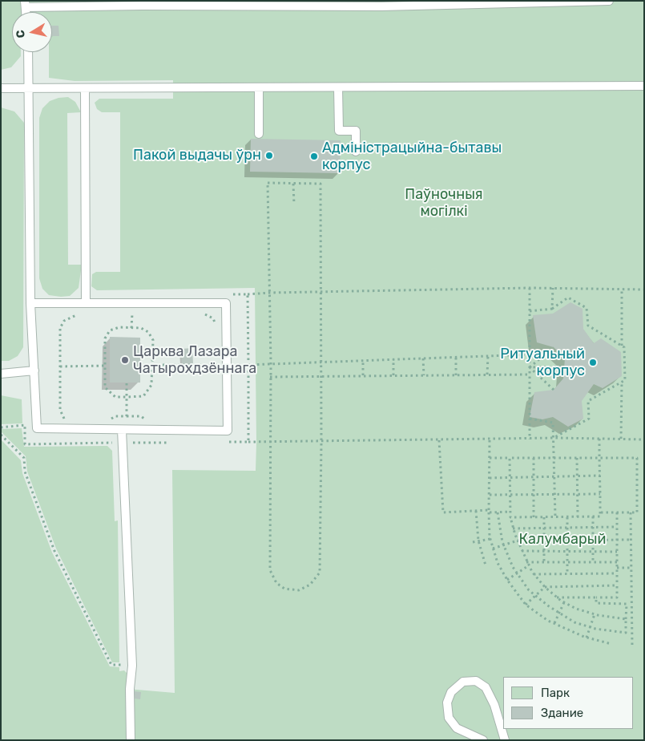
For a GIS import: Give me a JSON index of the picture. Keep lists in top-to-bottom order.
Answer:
{
  "parks": ["Паўночныя могілкі", "Калумбарый"],
  "places": [
    "Пакой выдачы ўрн",
    "Адміністрацыйна-бытавы корпус",
    "Царква Лазара Чатырохдзённага",
    "Ритуальный корпус"
  ],
  "legend": ["Парк", "Здание"],
  "north": "left"
}
